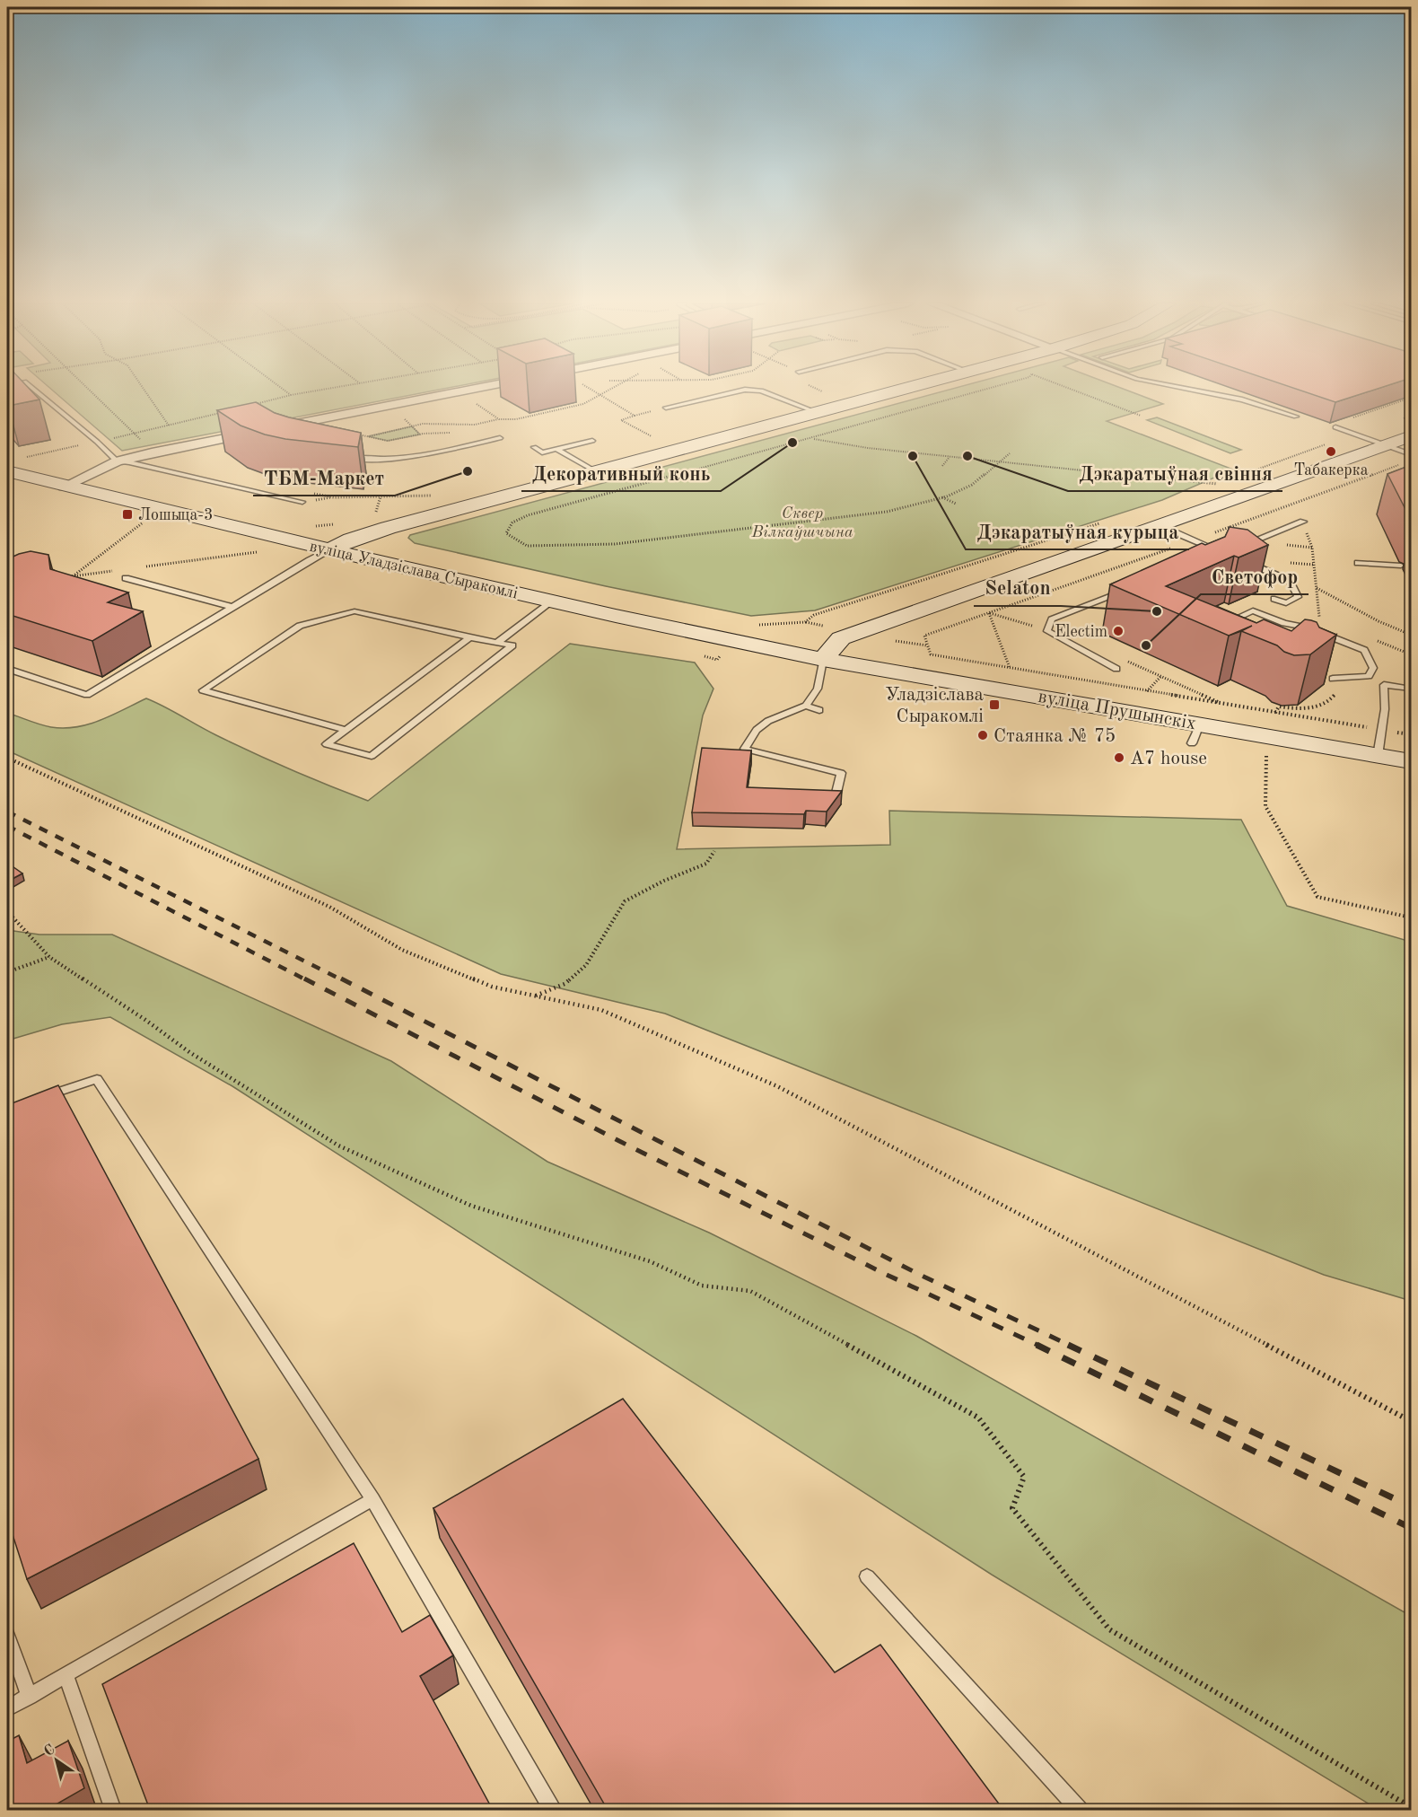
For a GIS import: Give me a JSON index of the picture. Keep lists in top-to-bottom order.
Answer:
{
  "streets": {
    "street": ["вуліца Уладзіслава Сыракомлі", "вуліца Прушынскіх"]
  },
  "crossings": [
    ["вуліца Уладзіслава Сыракомлі", "вуліца Прушынскіх"]
  ],
  "parks": ["Сквер Вілкаўшчына"],
  "places": {
    "other": [
      "Декоративный конь",
      "Табакерка",
      "Дэкаратыўная курыца",
      "Дэкаратыўная свіння",
      "ТБМ-Маркет",
      "Selaton",
      "Electim",
      "Светофор",
      "Стаянка № 75",
      "A7 house"
    ],
    "transit": ["Лошыца-3", "Уладзіслава Сыракомлі"]
  },
  "north": "top left"
}
